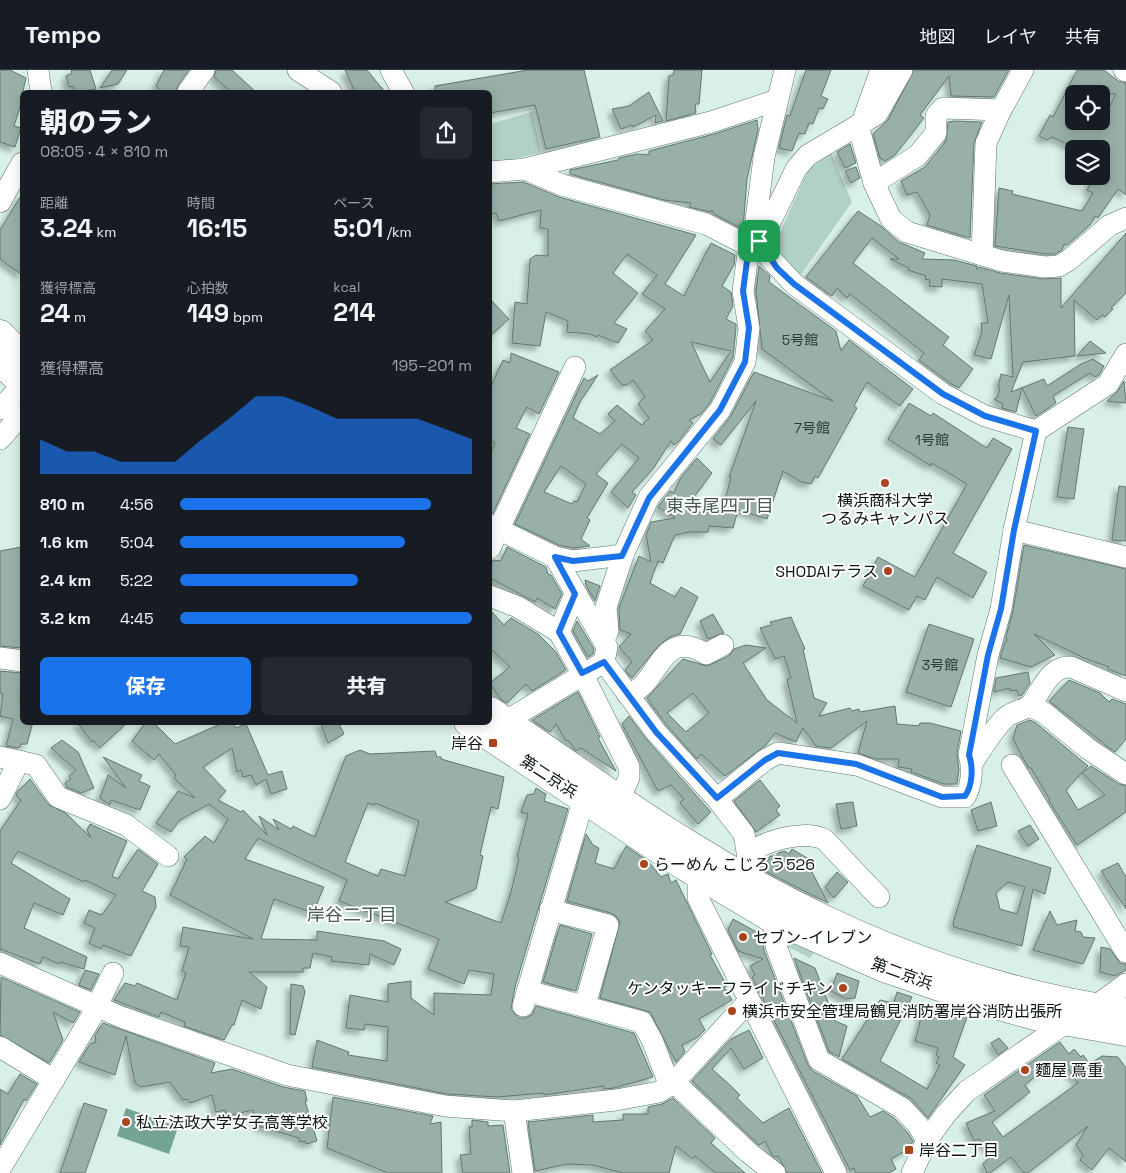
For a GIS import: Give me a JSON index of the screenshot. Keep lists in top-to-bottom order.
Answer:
{
  "streets": {
    "highway": ["第二京浜"]
  },
  "districts": ["東寺尾四丁目", "岸谷二丁目"],
  "places": {
    "other": [
      "横浜商科大学 つるみキャンパス",
      "SHODAIテラス",
      "らーめん こじろう526",
      "セブン-イレブン",
      "ケンタッキーフライドチキン",
      "横浜市安全管理局鶴見消防署岸谷消防出張所",
      "麵屋 蔦重",
      "私立法政大学女子高等学校"
    ],
    "transit": ["岸谷", "岸谷二丁目"]
  },
  "house_numbers": [
    "5号館",
    "7号館",
    "1号館",
    "3号館"
  ],
  "page": {
    "header": "Tempo",
    "nav": ["地図", "レイヤ", "共有"],
    "heading": ["朝のラン", "08:05 · 4 × 810 m"],
    "stats": [
      ["距離", "3.24 km"],
      ["時間", "16:15"],
      ["ペース", "5:01 /km"],
      ["獲得標高", "24 m"],
      ["心拍数", "149 bpm"],
      ["kcal", "214"]
    ],
    "chart": ["獲得標高", "195–201 m"],
    "list": [
      {
        "name": "810 m",
        "note": "4:56"
      },
      {
        "name": "1.6 km",
        "note": "5:04"
      },
      {
        "name": "2.4 km",
        "note": "5:22"
      },
      {
        "name": "3.2 km",
        "note": "4:45"
      }
    ],
    "buttons": ["保存", "共有"]
  }
}
